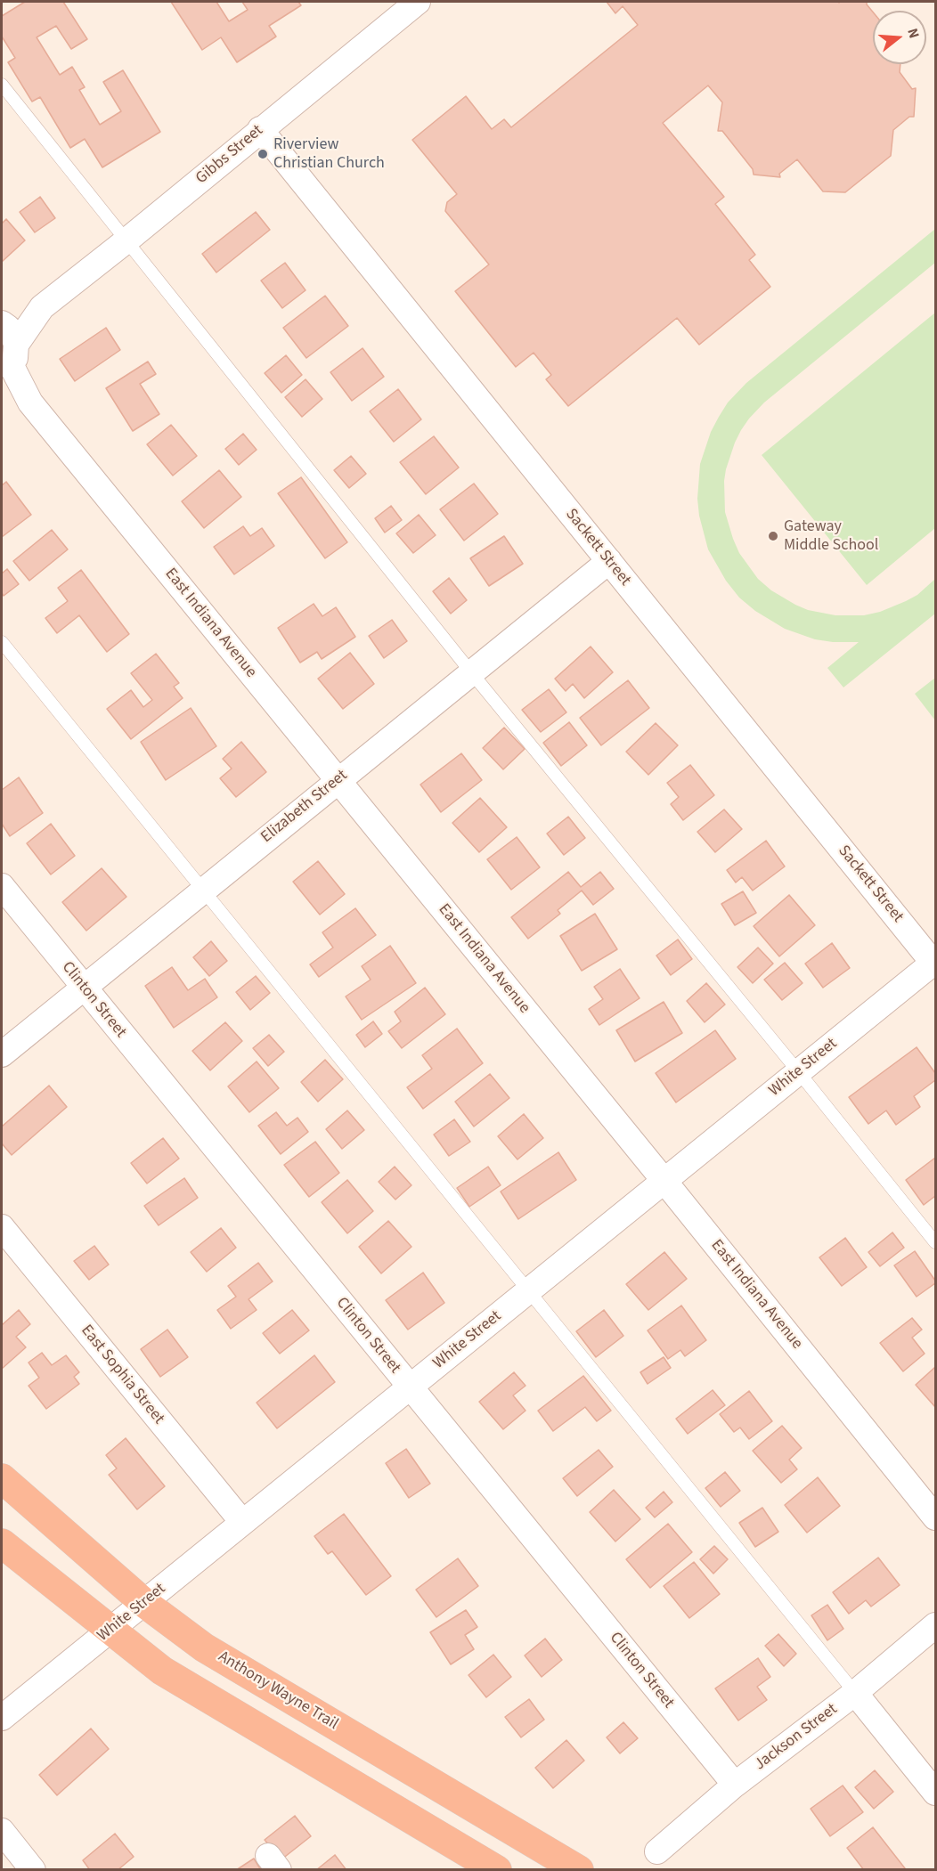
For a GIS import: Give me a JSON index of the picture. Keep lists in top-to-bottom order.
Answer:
{
  "streets": {
    "highway": ["Anthony Wayne Trail"],
    "street": [
      "Gibbs Street",
      "Sackett Street",
      "East Indiana Avenue",
      "Elizabeth Street",
      "Clinton Street",
      "White Street",
      "East Sophia Street",
      "Jackson Street"
    ]
  },
  "crossings": [
    ["Gibbs Street", "Sackett Street"],
    ["Gibbs Street", "East Indiana Avenue"],
    ["Sackett Street", "Elizabeth Street"],
    ["Sackett Street", "White Street"],
    ["East Indiana Avenue", "Elizabeth Street"],
    ["East Indiana Avenue", "White Street"],
    ["Elizabeth Street", "Clinton Street"],
    ["Clinton Street", "White Street"],
    ["Clinton Street", "Jackson Street"],
    ["White Street", "East Sophia Street"],
    ["White Street", "Anthony Wayne Trail"]
  ],
  "places": ["Riverview Christian Church", "Gateway Middle School"],
  "north": "right"
}
